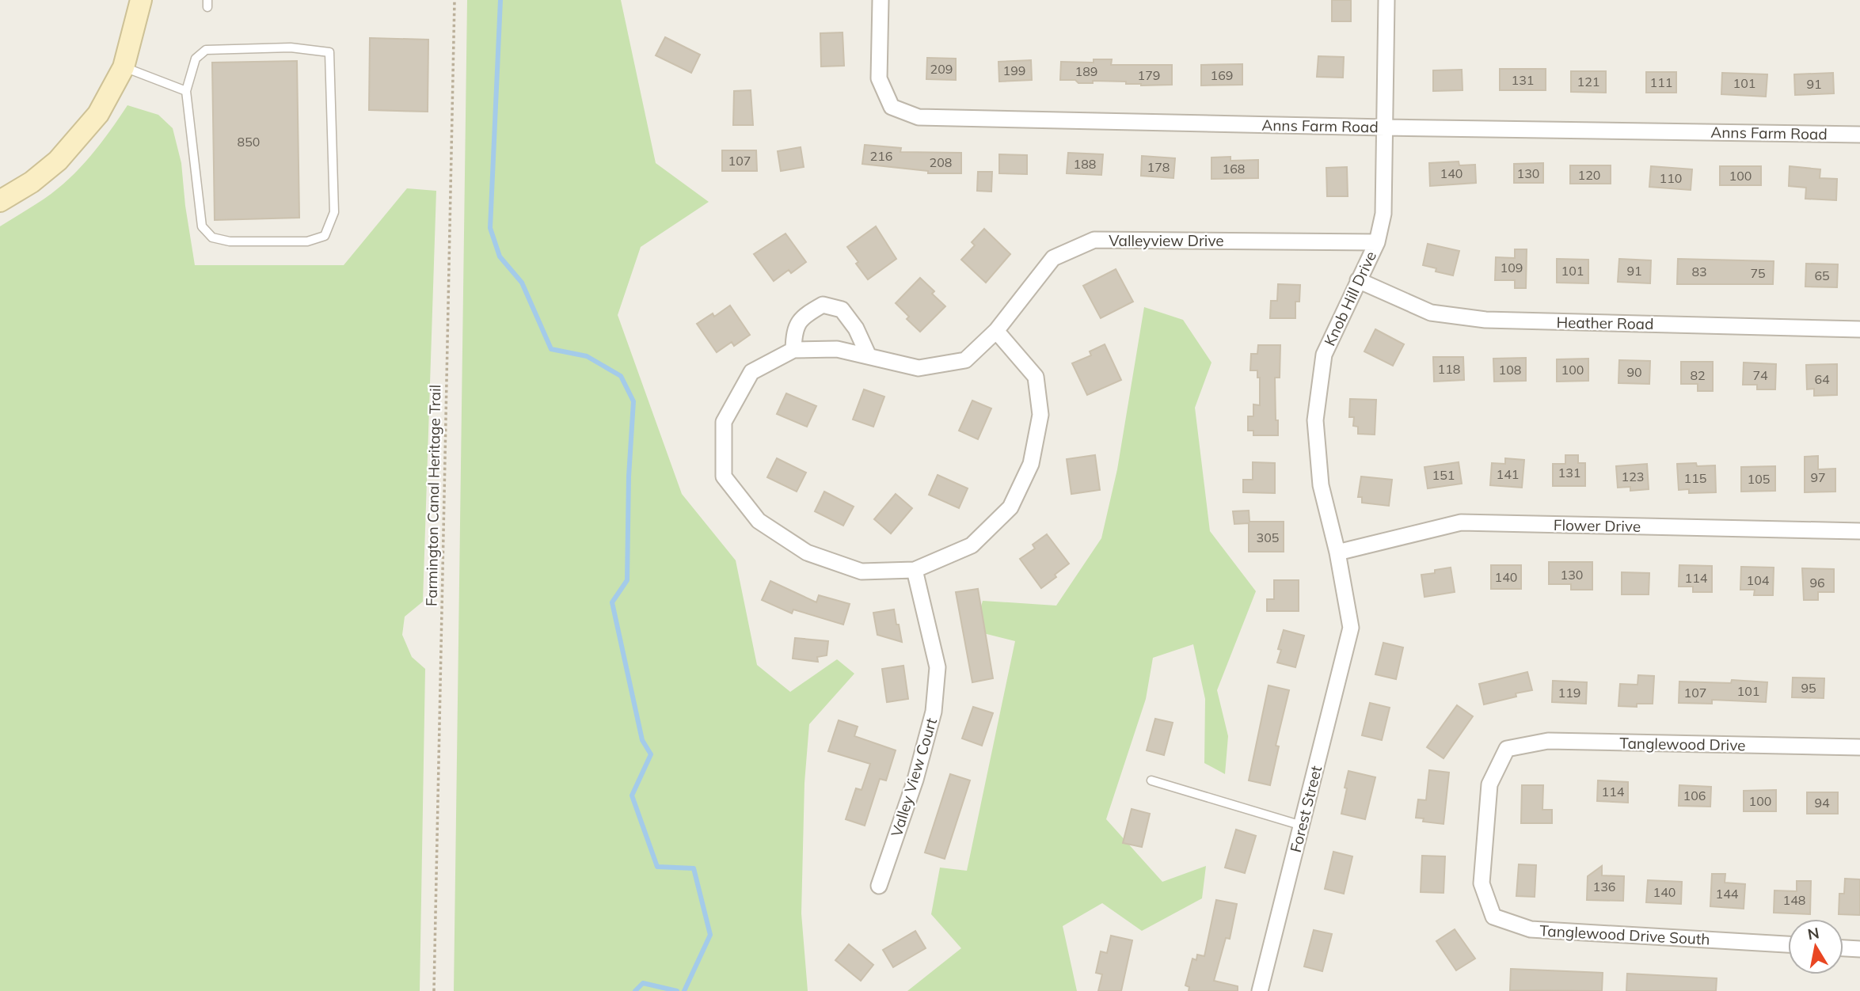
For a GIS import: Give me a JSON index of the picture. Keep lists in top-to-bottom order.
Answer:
{
  "streets": {
    "street": [
      "Anns Farm Road",
      "Valleyview Drive",
      "Knob Hill Drive",
      "Heather Road",
      "Flower Drive",
      "Tanglewood Drive",
      "Valley View Court",
      "Forest Street",
      "Tanglewood Drive South"
    ],
    "path": ["Farmington Canal Heritage Trail"]
  },
  "crossings": [
    ["Anns Farm Road", "Knob Hill Drive"],
    ["Valleyview Drive", "Knob Hill Drive"],
    ["Valleyview Drive", "Valley View Court"],
    ["Knob Hill Drive", "Heather Road"],
    ["Knob Hill Drive", "Flower Drive"],
    ["Knob Hill Drive", "Forest Street"],
    ["Tanglewood Drive", "Tanglewood Drive South"]
  ],
  "house_numbers": [
    "209",
    "199",
    "189",
    "179",
    "169",
    "131",
    "121",
    "111",
    "101",
    "91",
    "850",
    "216",
    "107",
    "208",
    "188",
    "178",
    "168",
    "140",
    "130",
    "120",
    "100",
    "110",
    "109",
    "101",
    "91",
    "83",
    "75",
    "65",
    "118",
    "108",
    "100",
    "90",
    "82",
    "74",
    "64",
    "131",
    "141",
    "151",
    "123",
    "97",
    "115",
    "105",
    "305",
    "130",
    "140",
    "114",
    "104",
    "96",
    "95",
    "101",
    "119",
    "107",
    "114",
    "106",
    "100",
    "94",
    "136",
    "140",
    "144",
    "148"
  ],
  "north": "top"
}
